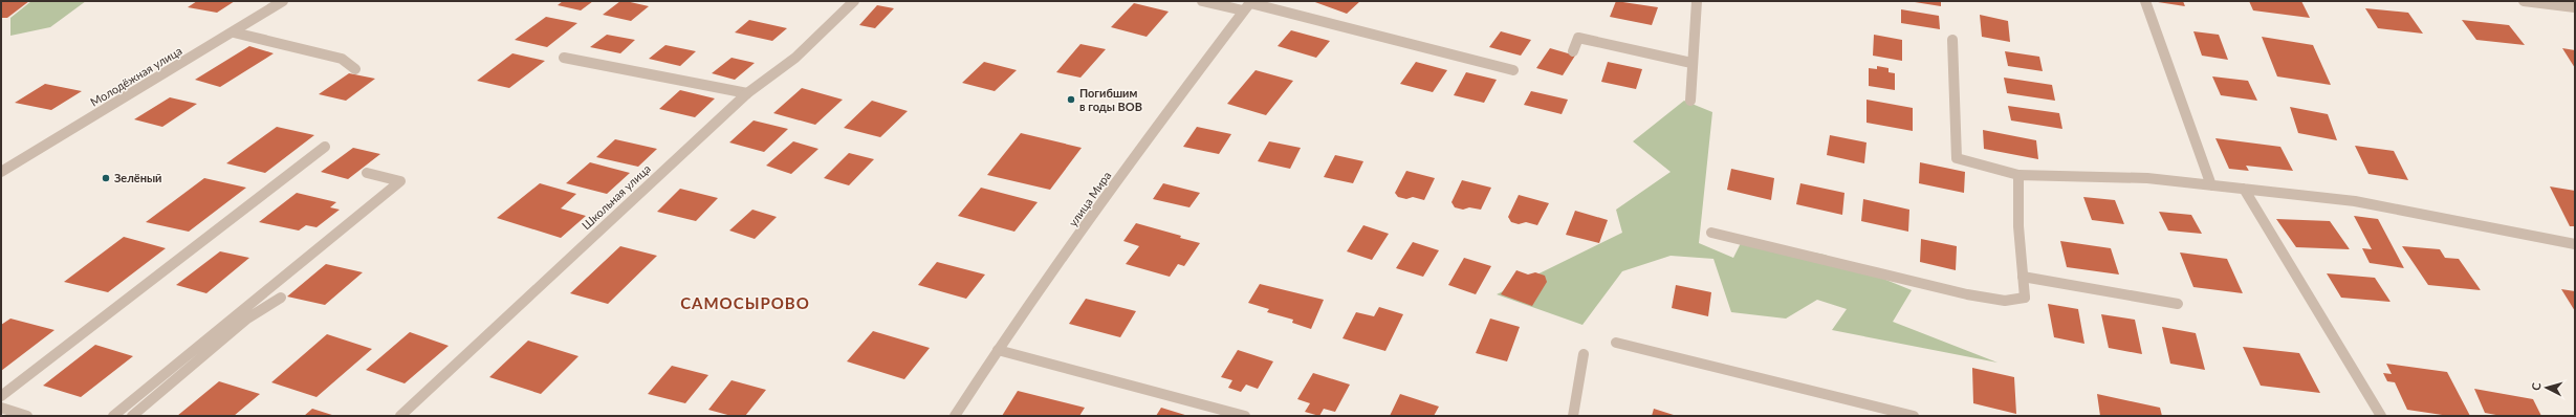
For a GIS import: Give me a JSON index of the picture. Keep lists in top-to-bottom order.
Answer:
{
  "streets": {
    "street": ["Молодёжная улица", "Школьная улица", "улица Мира"]
  },
  "districts": ["САМОСЫРОВО"],
  "places": ["Погибшим в годы ВОВ", "Зелёный"],
  "north": "left"
}
